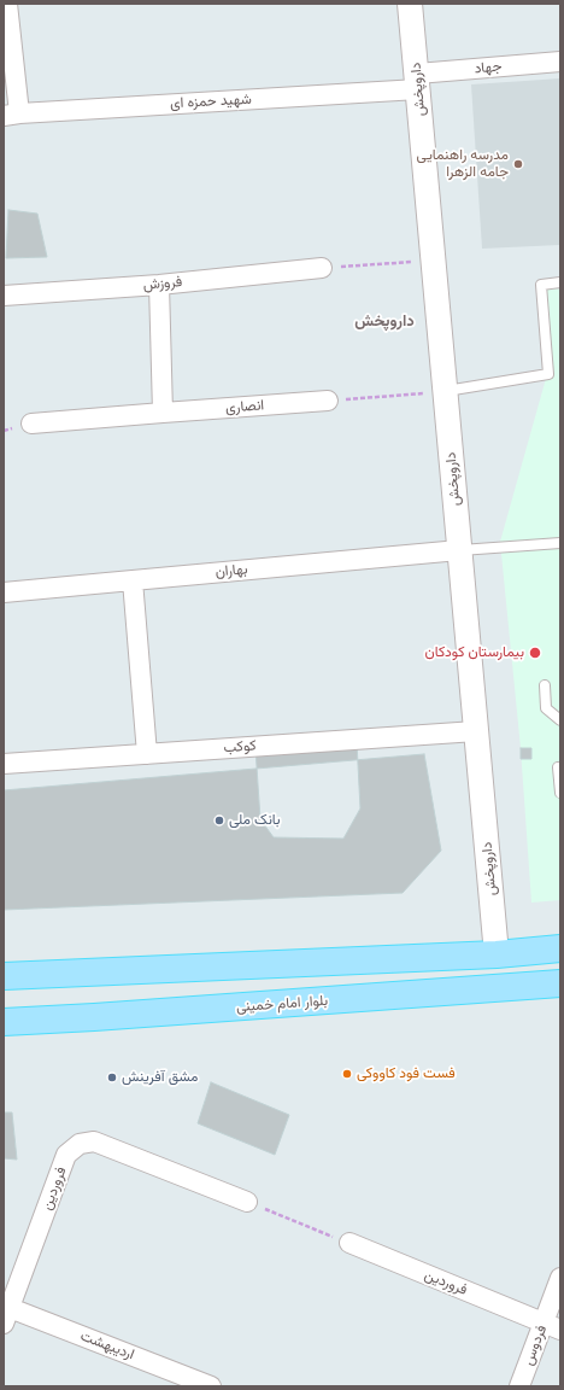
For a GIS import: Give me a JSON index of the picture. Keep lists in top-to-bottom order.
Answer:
{
  "streets": {
    "main road": ["بلوار امام خمینی"],
    "street": [
      "جهاد",
      "داروپخش",
      "شهید حمزه ای",
      "فروزش",
      "انصاری",
      "بهاران",
      "کوکب",
      "فروردین",
      "اردیبهشت",
      "فردوس"
    ]
  },
  "crossings": [
    ["جهاد", "داروپخش"],
    ["جهاد", "شهید حمزه ای"],
    ["داروپخش", "شهید حمزه ای"],
    ["داروپخش", "بهاران"],
    ["داروپخش", "کوکب"],
    ["فروردین", "اردیبهشت"],
    ["فروردین", "فردوس"]
  ],
  "districts": ["داروپخش"],
  "places": [
    "مدرسه راهنمایی جامه الزهرا",
    "بیمارستان کودکان",
    "بانک ملی",
    "فست فود کاووکی",
    "مشق آفرینش"
  ]
}
